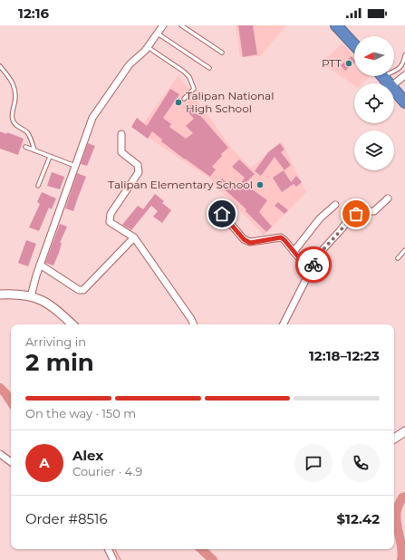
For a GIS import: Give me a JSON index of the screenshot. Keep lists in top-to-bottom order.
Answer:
{
  "places": ["PTT", "Talipan National High School", "Talipan Elementary School"],
  "north": "left",
  "page": {
    "status": "12:16",
    "heading": ["2 min", "Arriving in", "12:18–12:23"],
    "panel": [
      "Alex",
      "Courier · 4.9",
      "Order #8516",
      "$12.42"
    ],
    "bar": "On the way · 150 m",
    "round": "A"
  }
}
